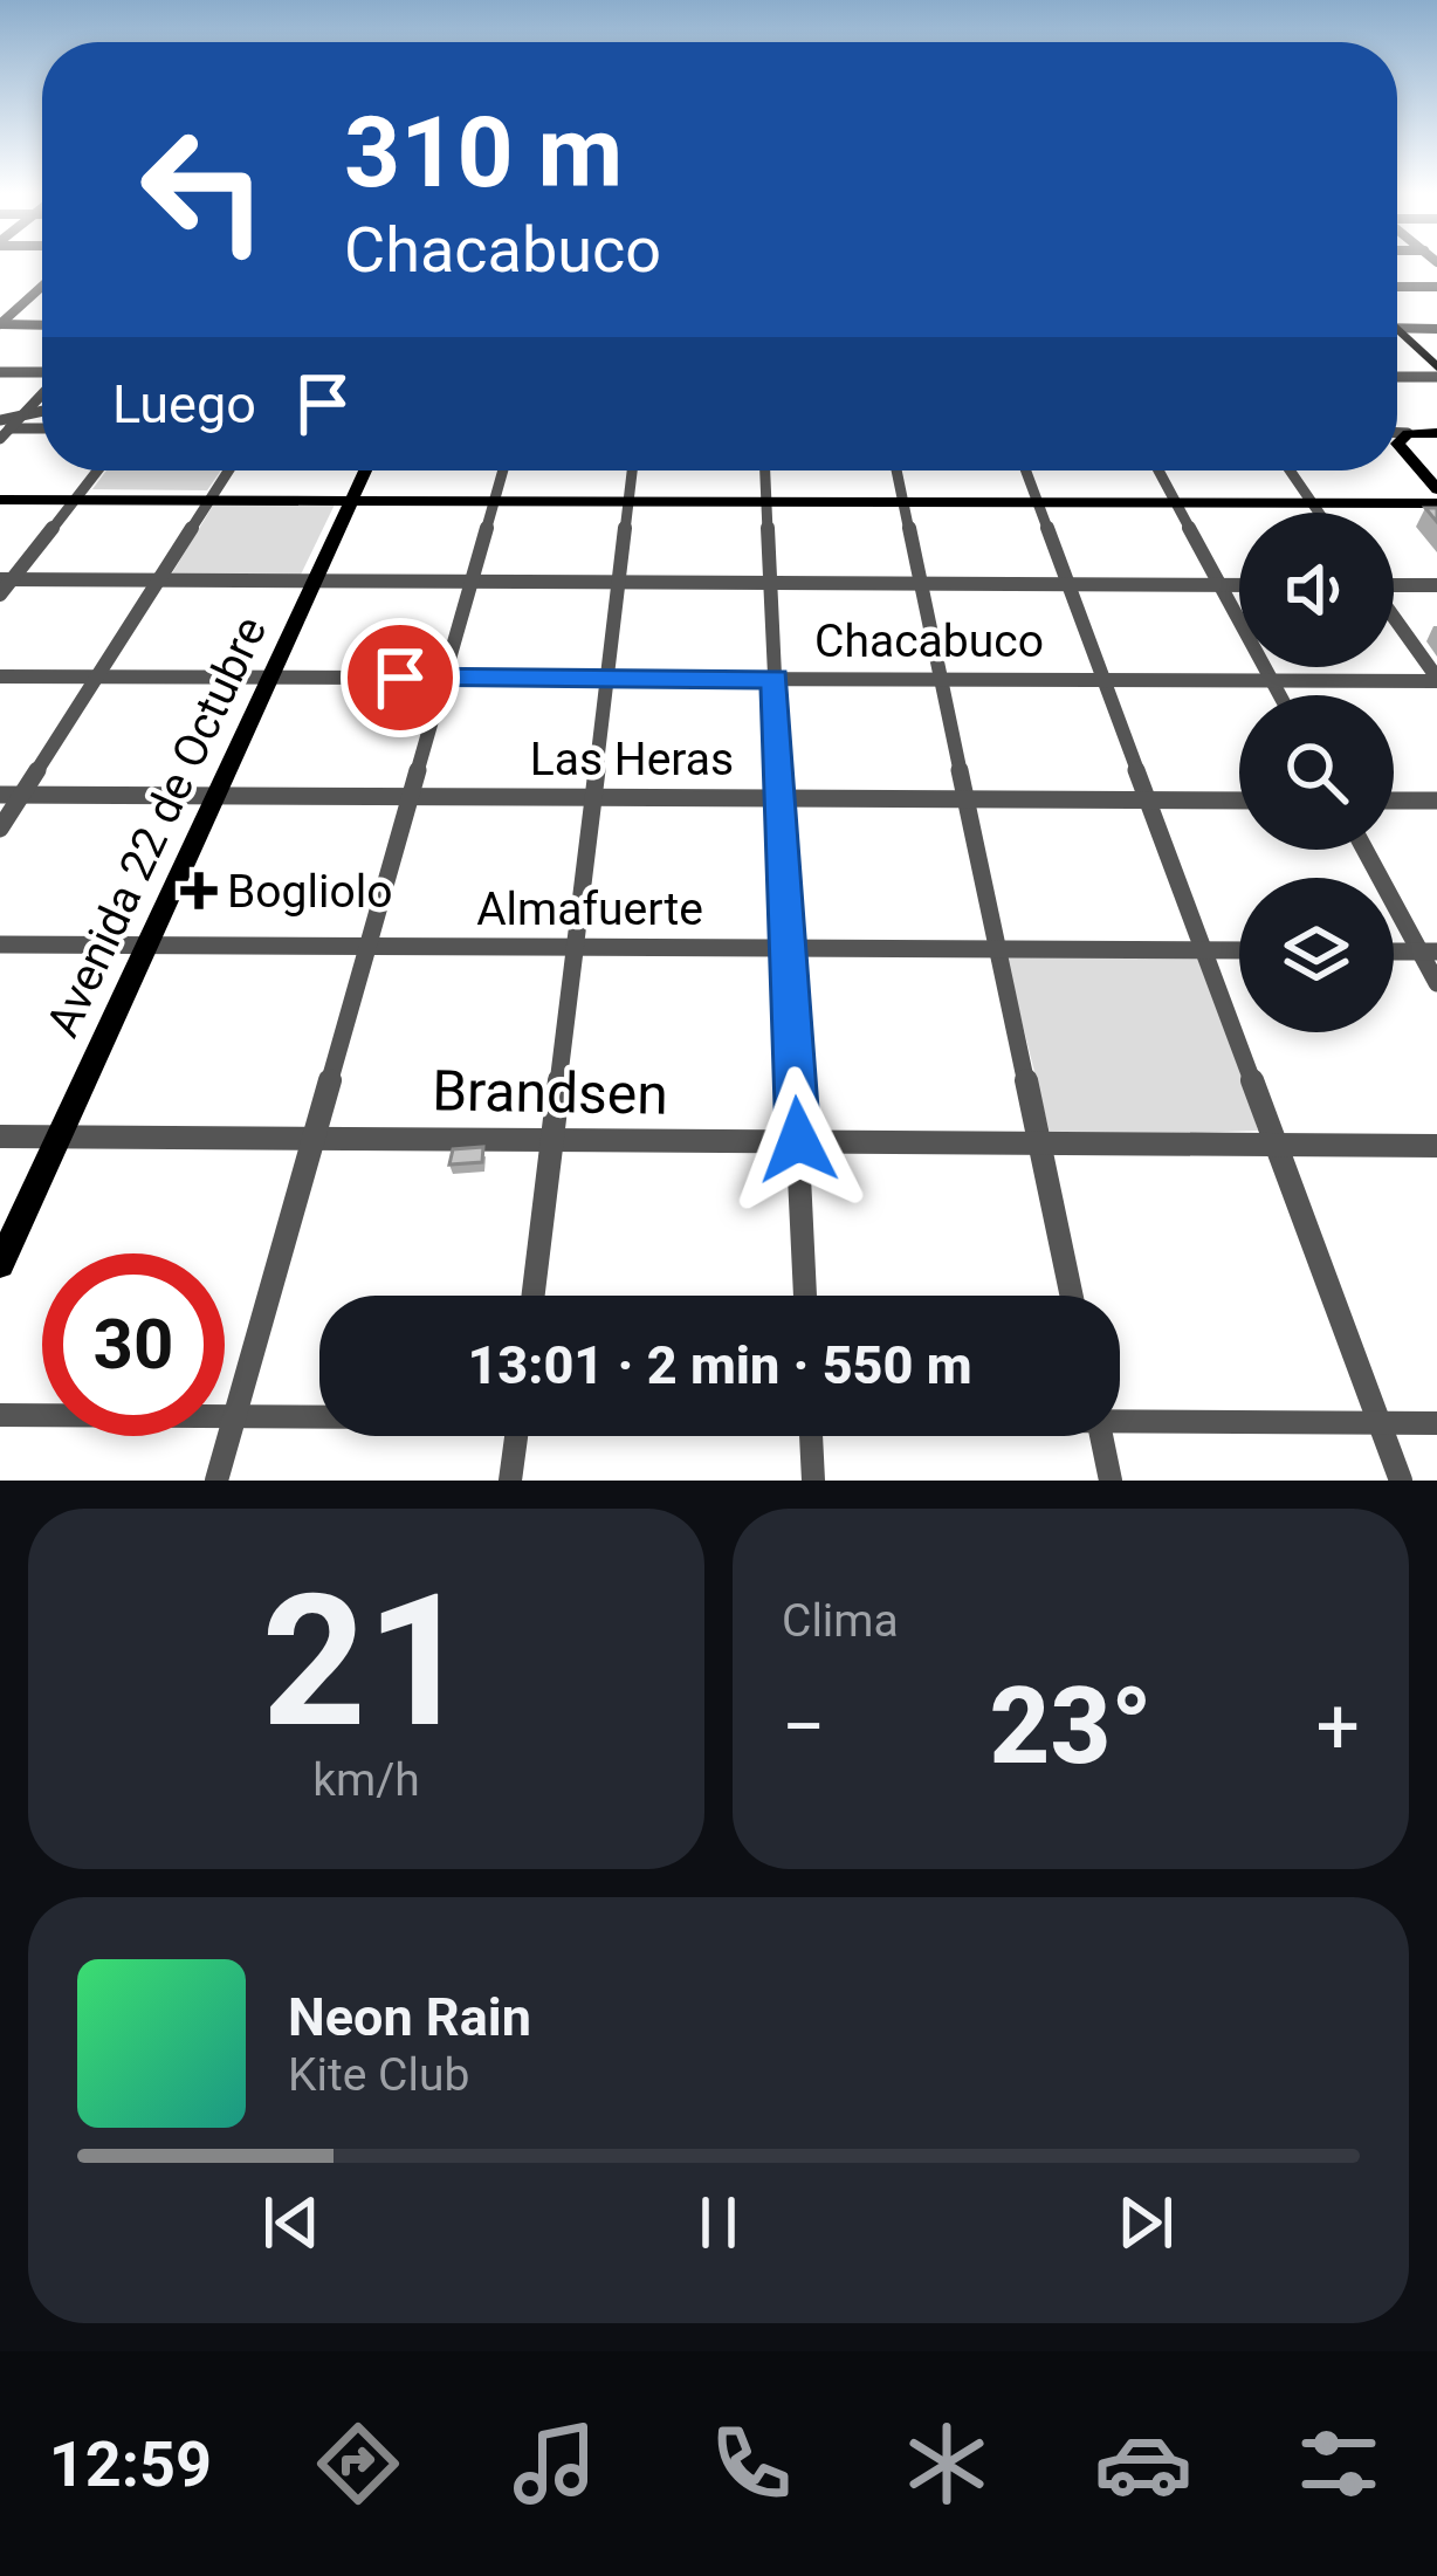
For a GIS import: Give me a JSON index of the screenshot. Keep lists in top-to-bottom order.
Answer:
{
  "streets": {
    "main road": ["Avenida 22 de Octubre"],
    "street": [
      "Chacabuco",
      "Las Heras",
      "Almafuerte",
      "Brandsen"
    ]
  },
  "crossings": [
    ["Chacabuco", "Avenida 22 de Octubre"],
    ["Las Heras", "Avenida 22 de Octubre"],
    ["Avenida 22 de Octubre", "Almafuerte"],
    ["Avenida 22 de Octubre", "Brandsen"]
  ],
  "places": {
    "health": ["Bogliolo"]
  },
  "page": {
    "turn": ["310 m", "Chacabuco"],
    "then": "Luego",
    "limit": "30",
    "trip": "13:01 · 2 min · 550 m",
    "tile": [
      ["21", "km/h"],
      "Clima"
    ],
    "heat": ["−", "23°", "+"],
    "song": ["Neon Rain", "Kite Club"],
    "tabs": "12:59"
  }
}
